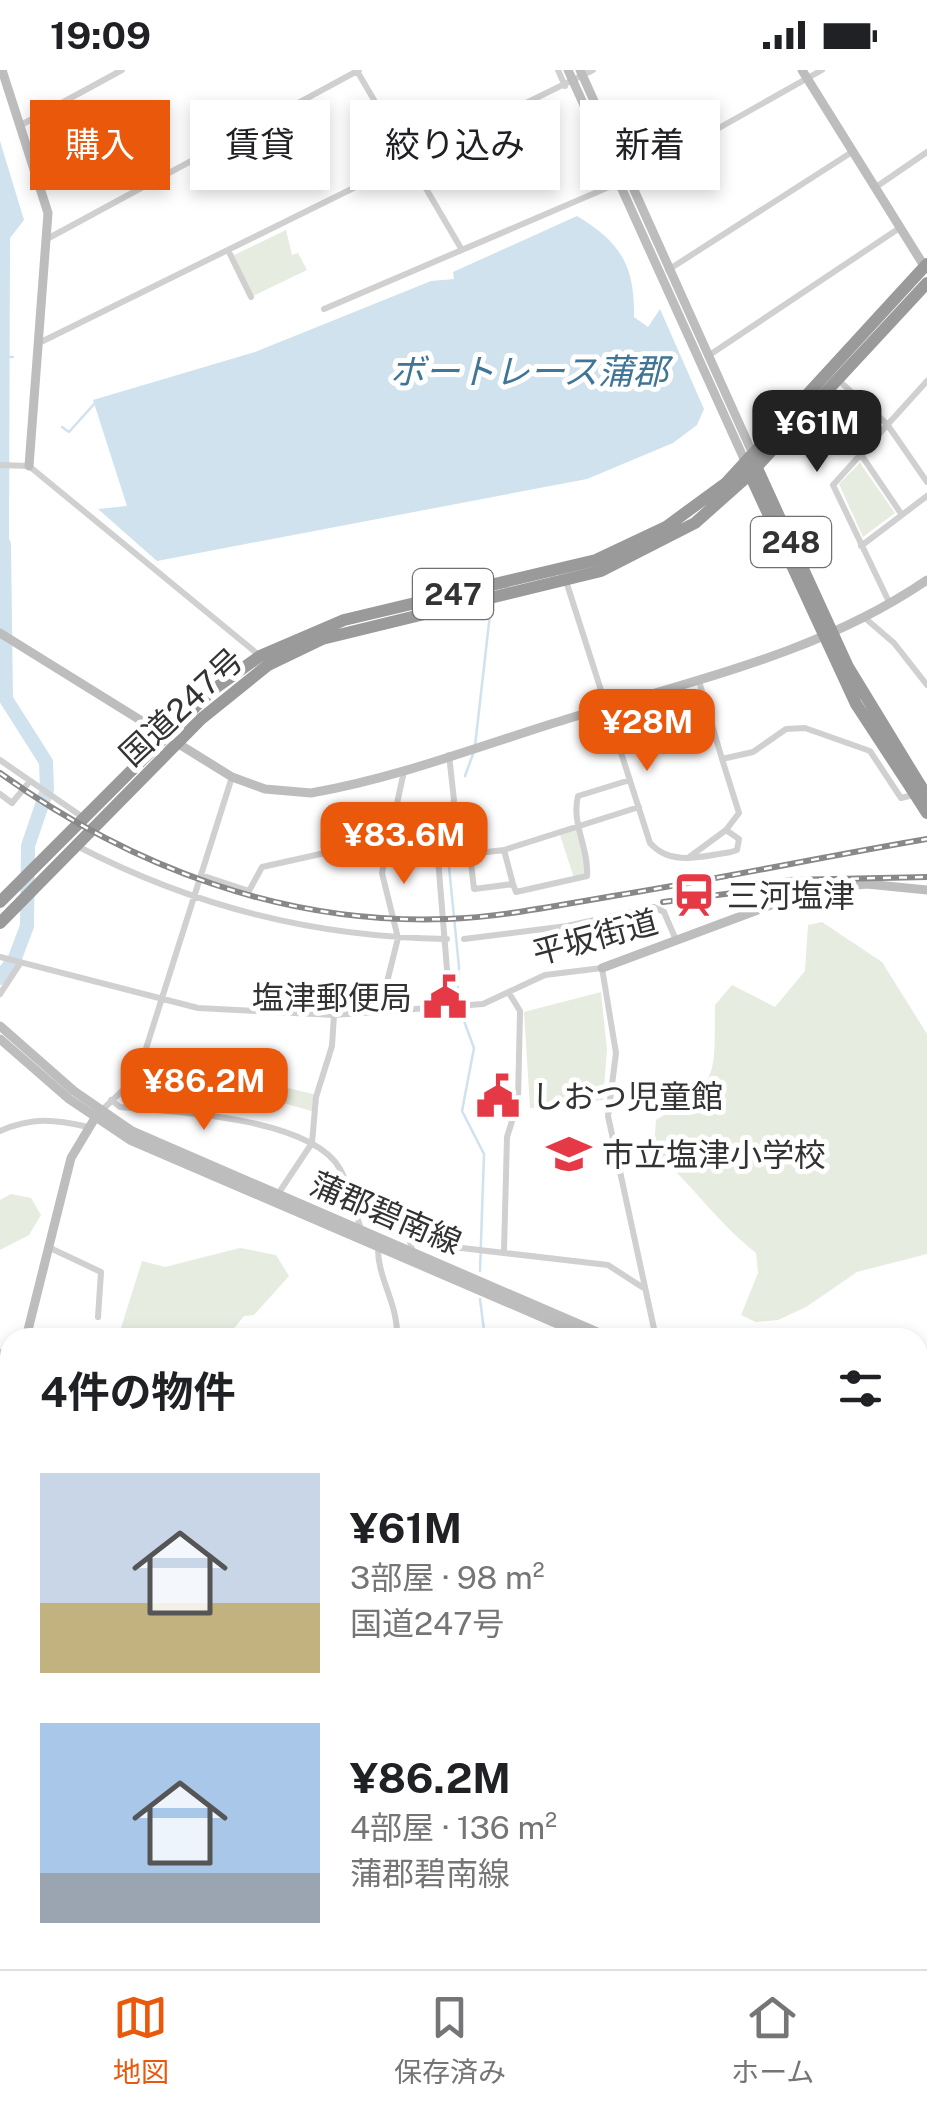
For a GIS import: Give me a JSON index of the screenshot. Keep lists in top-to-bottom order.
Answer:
{
  "streets": {
    "highway": ["248", "247", "国道247号"],
    "main road": ["平坂街道", "蒲郡碧南線"]
  },
  "crossings": [
    ["248", "国道247号"]
  ],
  "water": ["ボートレース蒲郡"],
  "places": {
    "station": ["三河塩津"],
    "public building": ["塩津郵便局", "しおつ児童館"],
    "school or university": ["市立塩津小学校"]
  },
  "page": {
    "status": "19:09",
    "chip": [
      "購入",
      "賃貸",
      "絞り込み",
      "新着"
    ],
    "price": [
      "¥61M",
      "¥28M",
      "¥83.6M",
      "¥86.2M"
    ],
    "heading": "4件の物件",
    "list": [
      {
        "name": "¥61M",
        "note": "3部屋 · 98 m² · 国道247号"
      },
      {
        "name": "¥86.2M",
        "note": "4部屋 · 136 m² · 蒲郡碧南線"
      }
    ],
    "tabs": ["地図", "保存済み", "ホーム"]
  }
}
